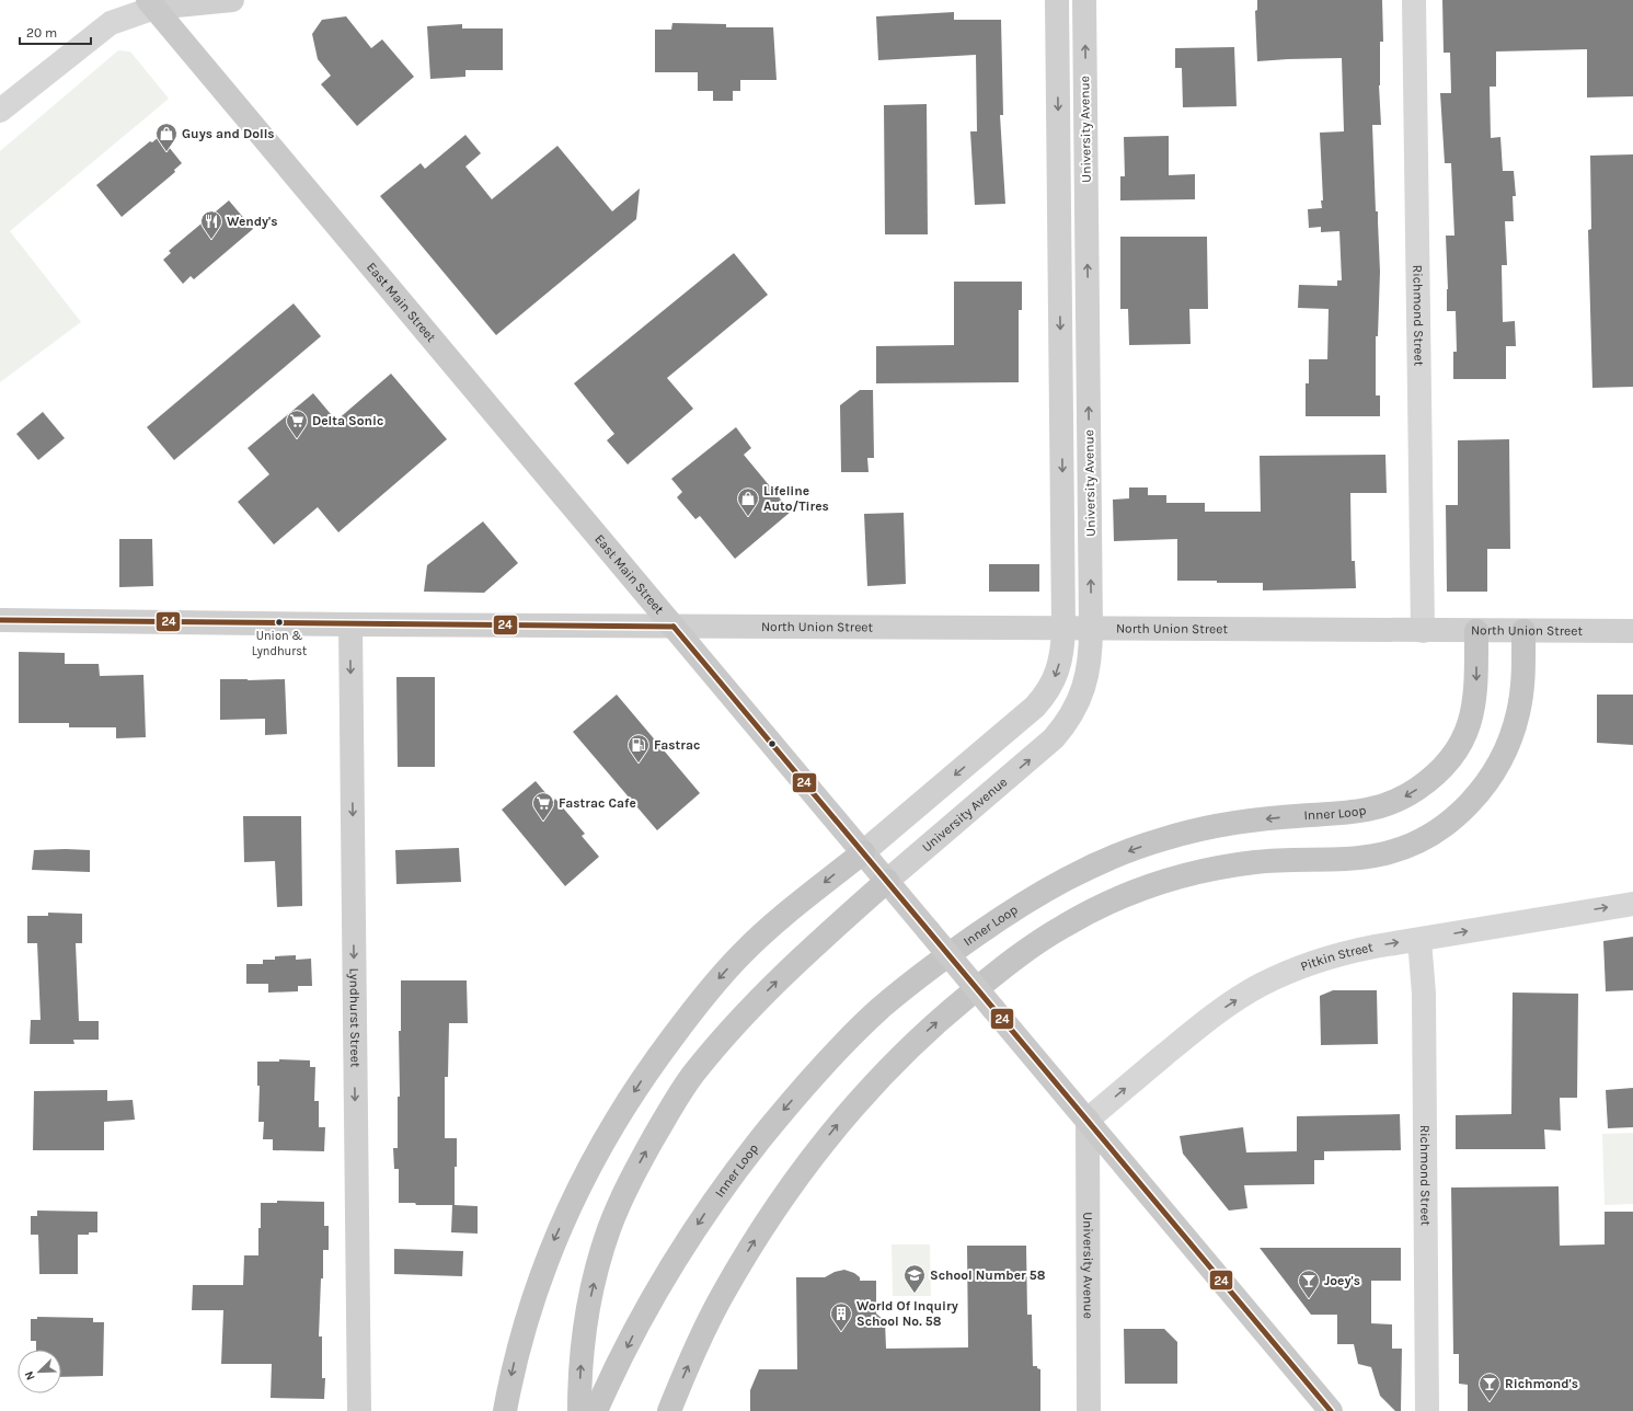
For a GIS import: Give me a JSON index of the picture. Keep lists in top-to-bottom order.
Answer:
{
  "streets": {
    "highway": ["Inner Loop"],
    "main road": [
      "University Avenue",
      "East Main Street",
      "North Union Street",
      "Lyndhurst Street"
    ],
    "street": ["Richmond Street", "Pitkin Street"]
  },
  "crossings": [
    ["University Avenue", "East Main Street"],
    ["University Avenue", "North Union Street"],
    ["University Avenue", "Pitkin Street"],
    ["East Main Street", "North Union Street"],
    ["East Main Street", "Pitkin Street"],
    ["Richmond Street", "North Union Street"],
    ["Richmond Street", "Pitkin Street"],
    ["North Union Street", "Inner Loop"],
    ["North Union Street", "Lyndhurst Street"]
  ],
  "one_way": ["Pitkin Street", "Lyndhurst Street"],
  "places": {
    "shop": ["Guys and Dolls", "Lifeline Auto/Tires"],
    "restaurant": ["Wendy's"],
    "supermarket": ["Delta Sonic", "Fastrac Cafe"],
    "other": ["Union & Lyndhurst"],
    "fuel station": ["Fastrac"],
    "school or university": ["School Number 58"],
    "bar": ["Joey's", "Richmond's"],
    "building": ["World Of Inquiry School No. 58"]
  },
  "lines": ["transit line 24"],
  "scale_bar": "20 m",
  "north": "bottom left"
}
